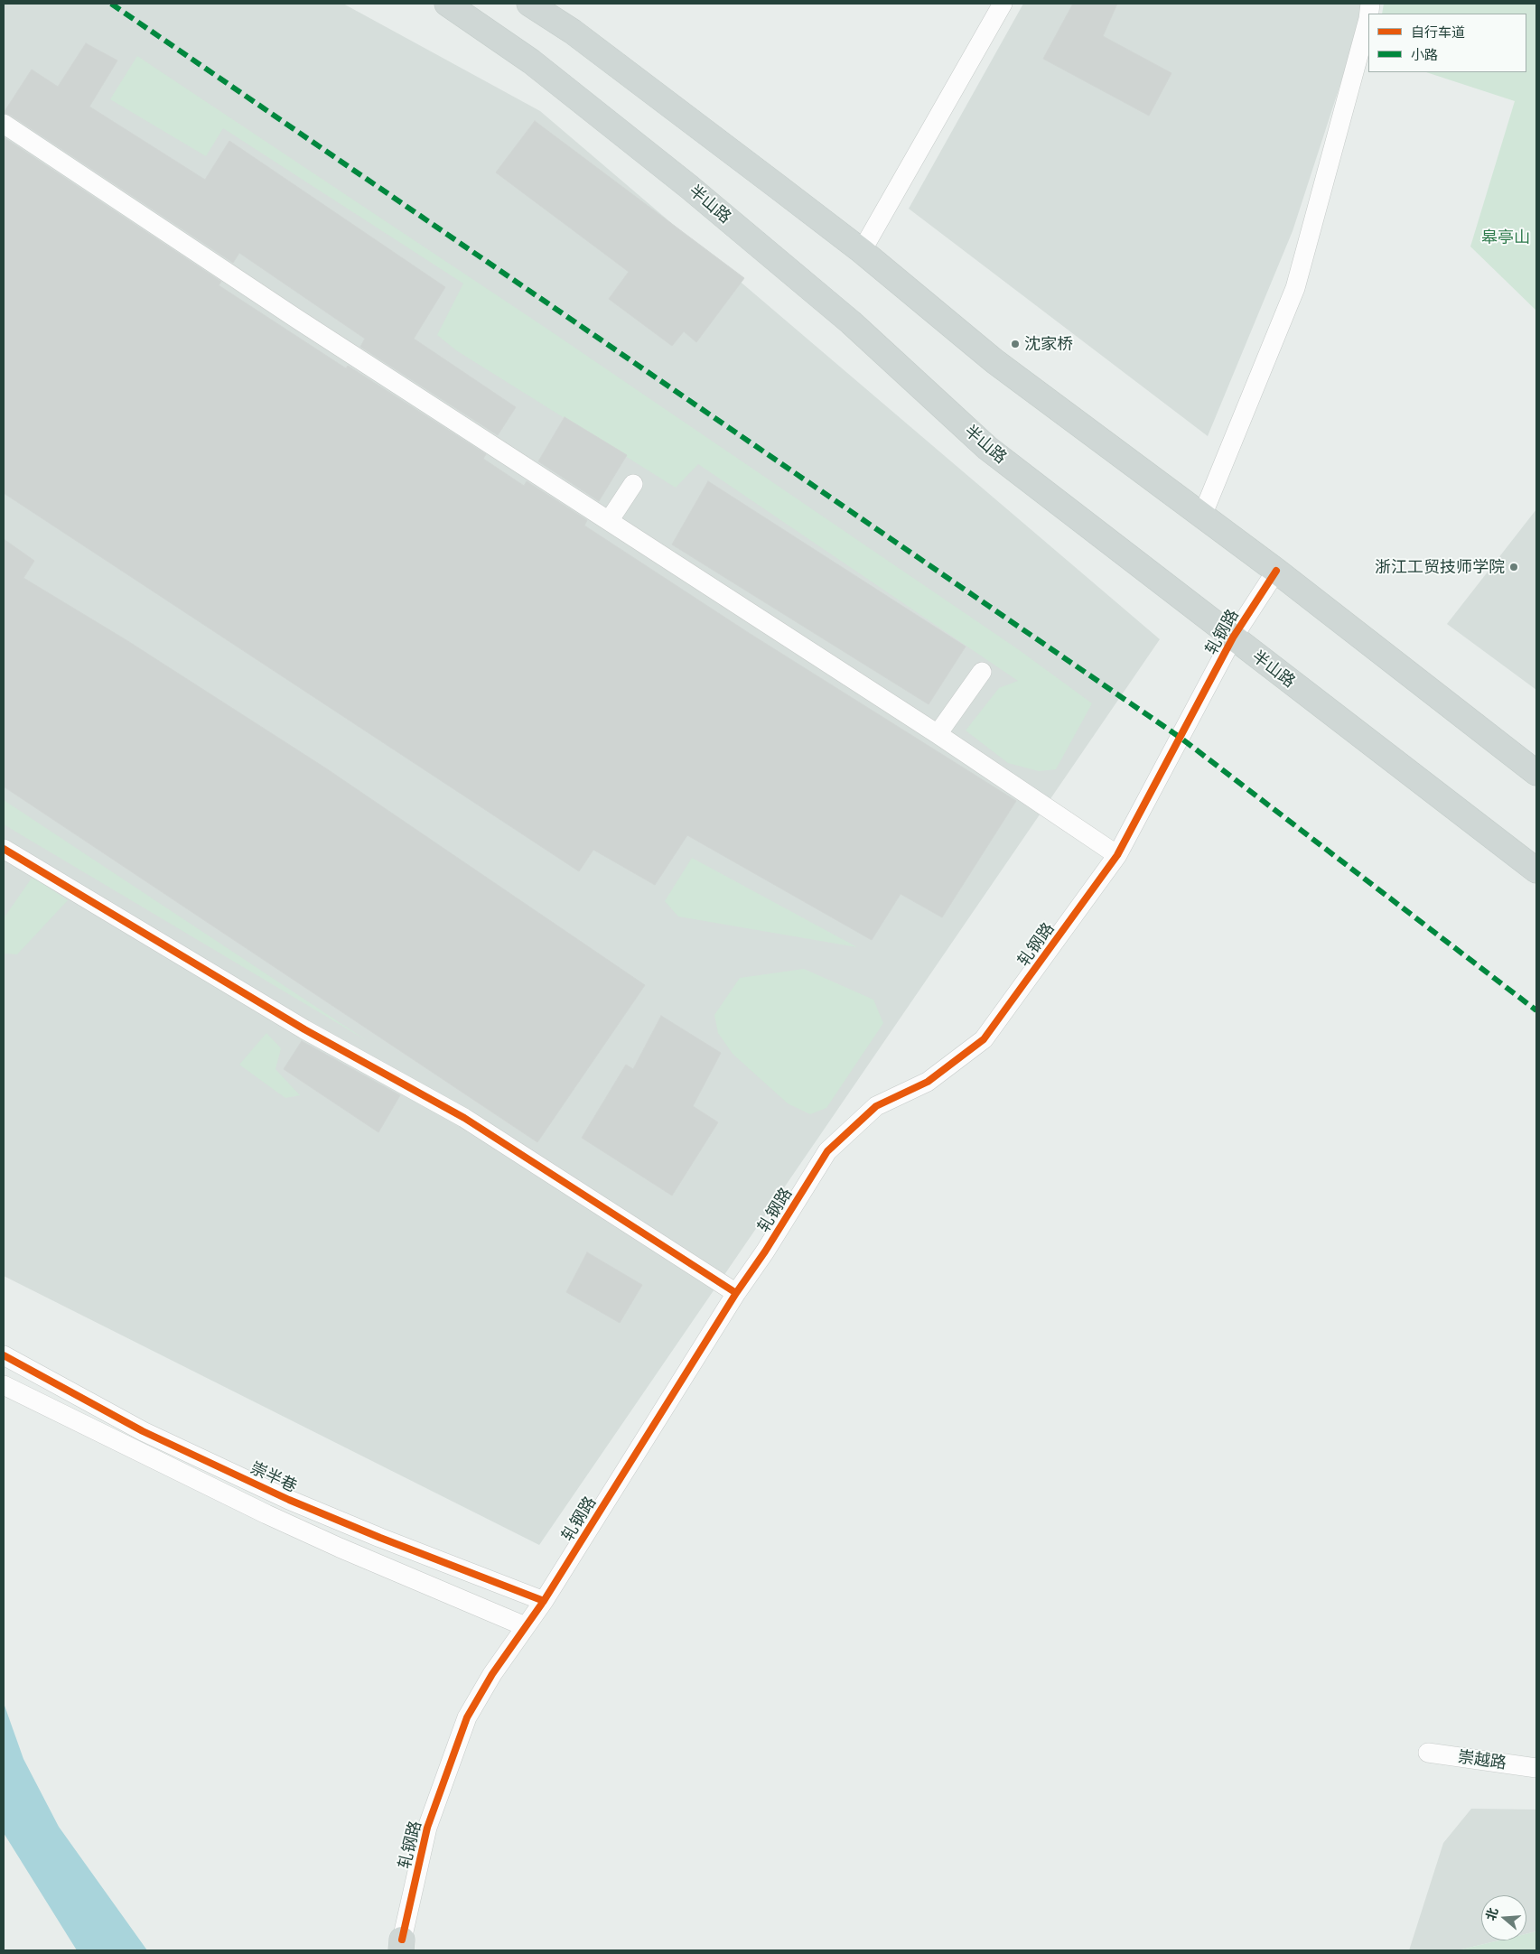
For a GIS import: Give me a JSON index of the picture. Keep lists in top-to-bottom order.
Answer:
{
  "streets": {
    "main road": ["半山路"],
    "street": ["轧钢路", "崇半巷", "崇越路"]
  },
  "crossings": [
    ["半山路", "轧钢路"],
    ["轧钢路", "崇半巷"]
  ],
  "parks": ["皋亭山"],
  "places": ["沈家桥", "浙江工贸技师学院"],
  "legend": ["自行车道", "小路"],
  "north": "left"
}
